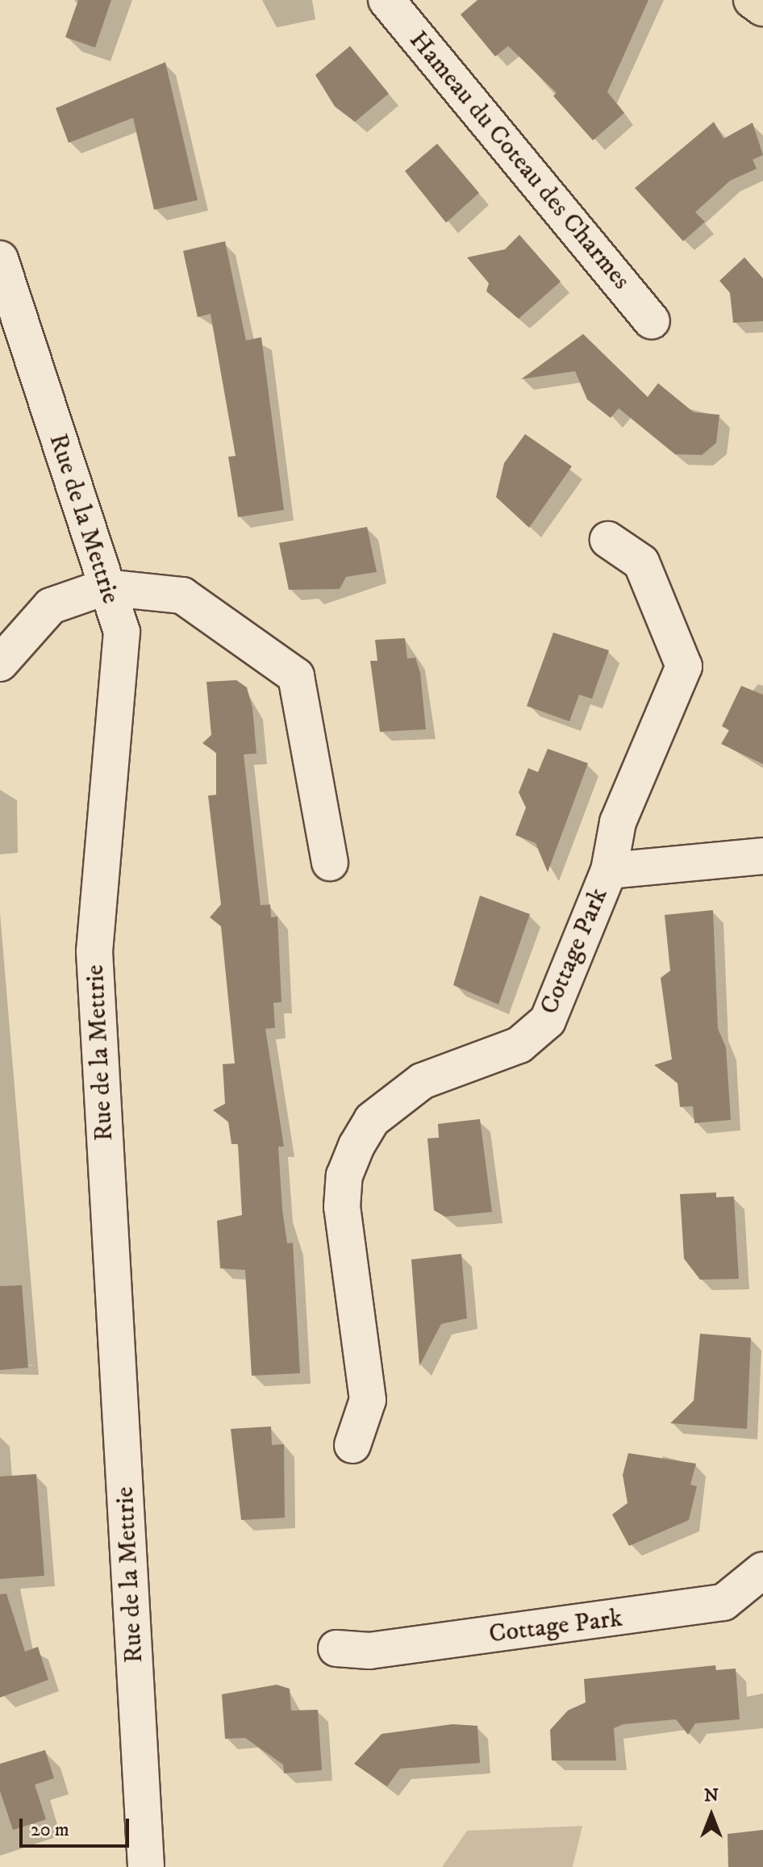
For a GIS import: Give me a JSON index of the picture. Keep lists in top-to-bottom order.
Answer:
{
  "streets": {
    "street": ["Hameau du Coteau des Charmes", "Rue de la Mettrie", "Cottage Park"]
  },
  "scale_bar": "20 m",
  "north": "top"
}
